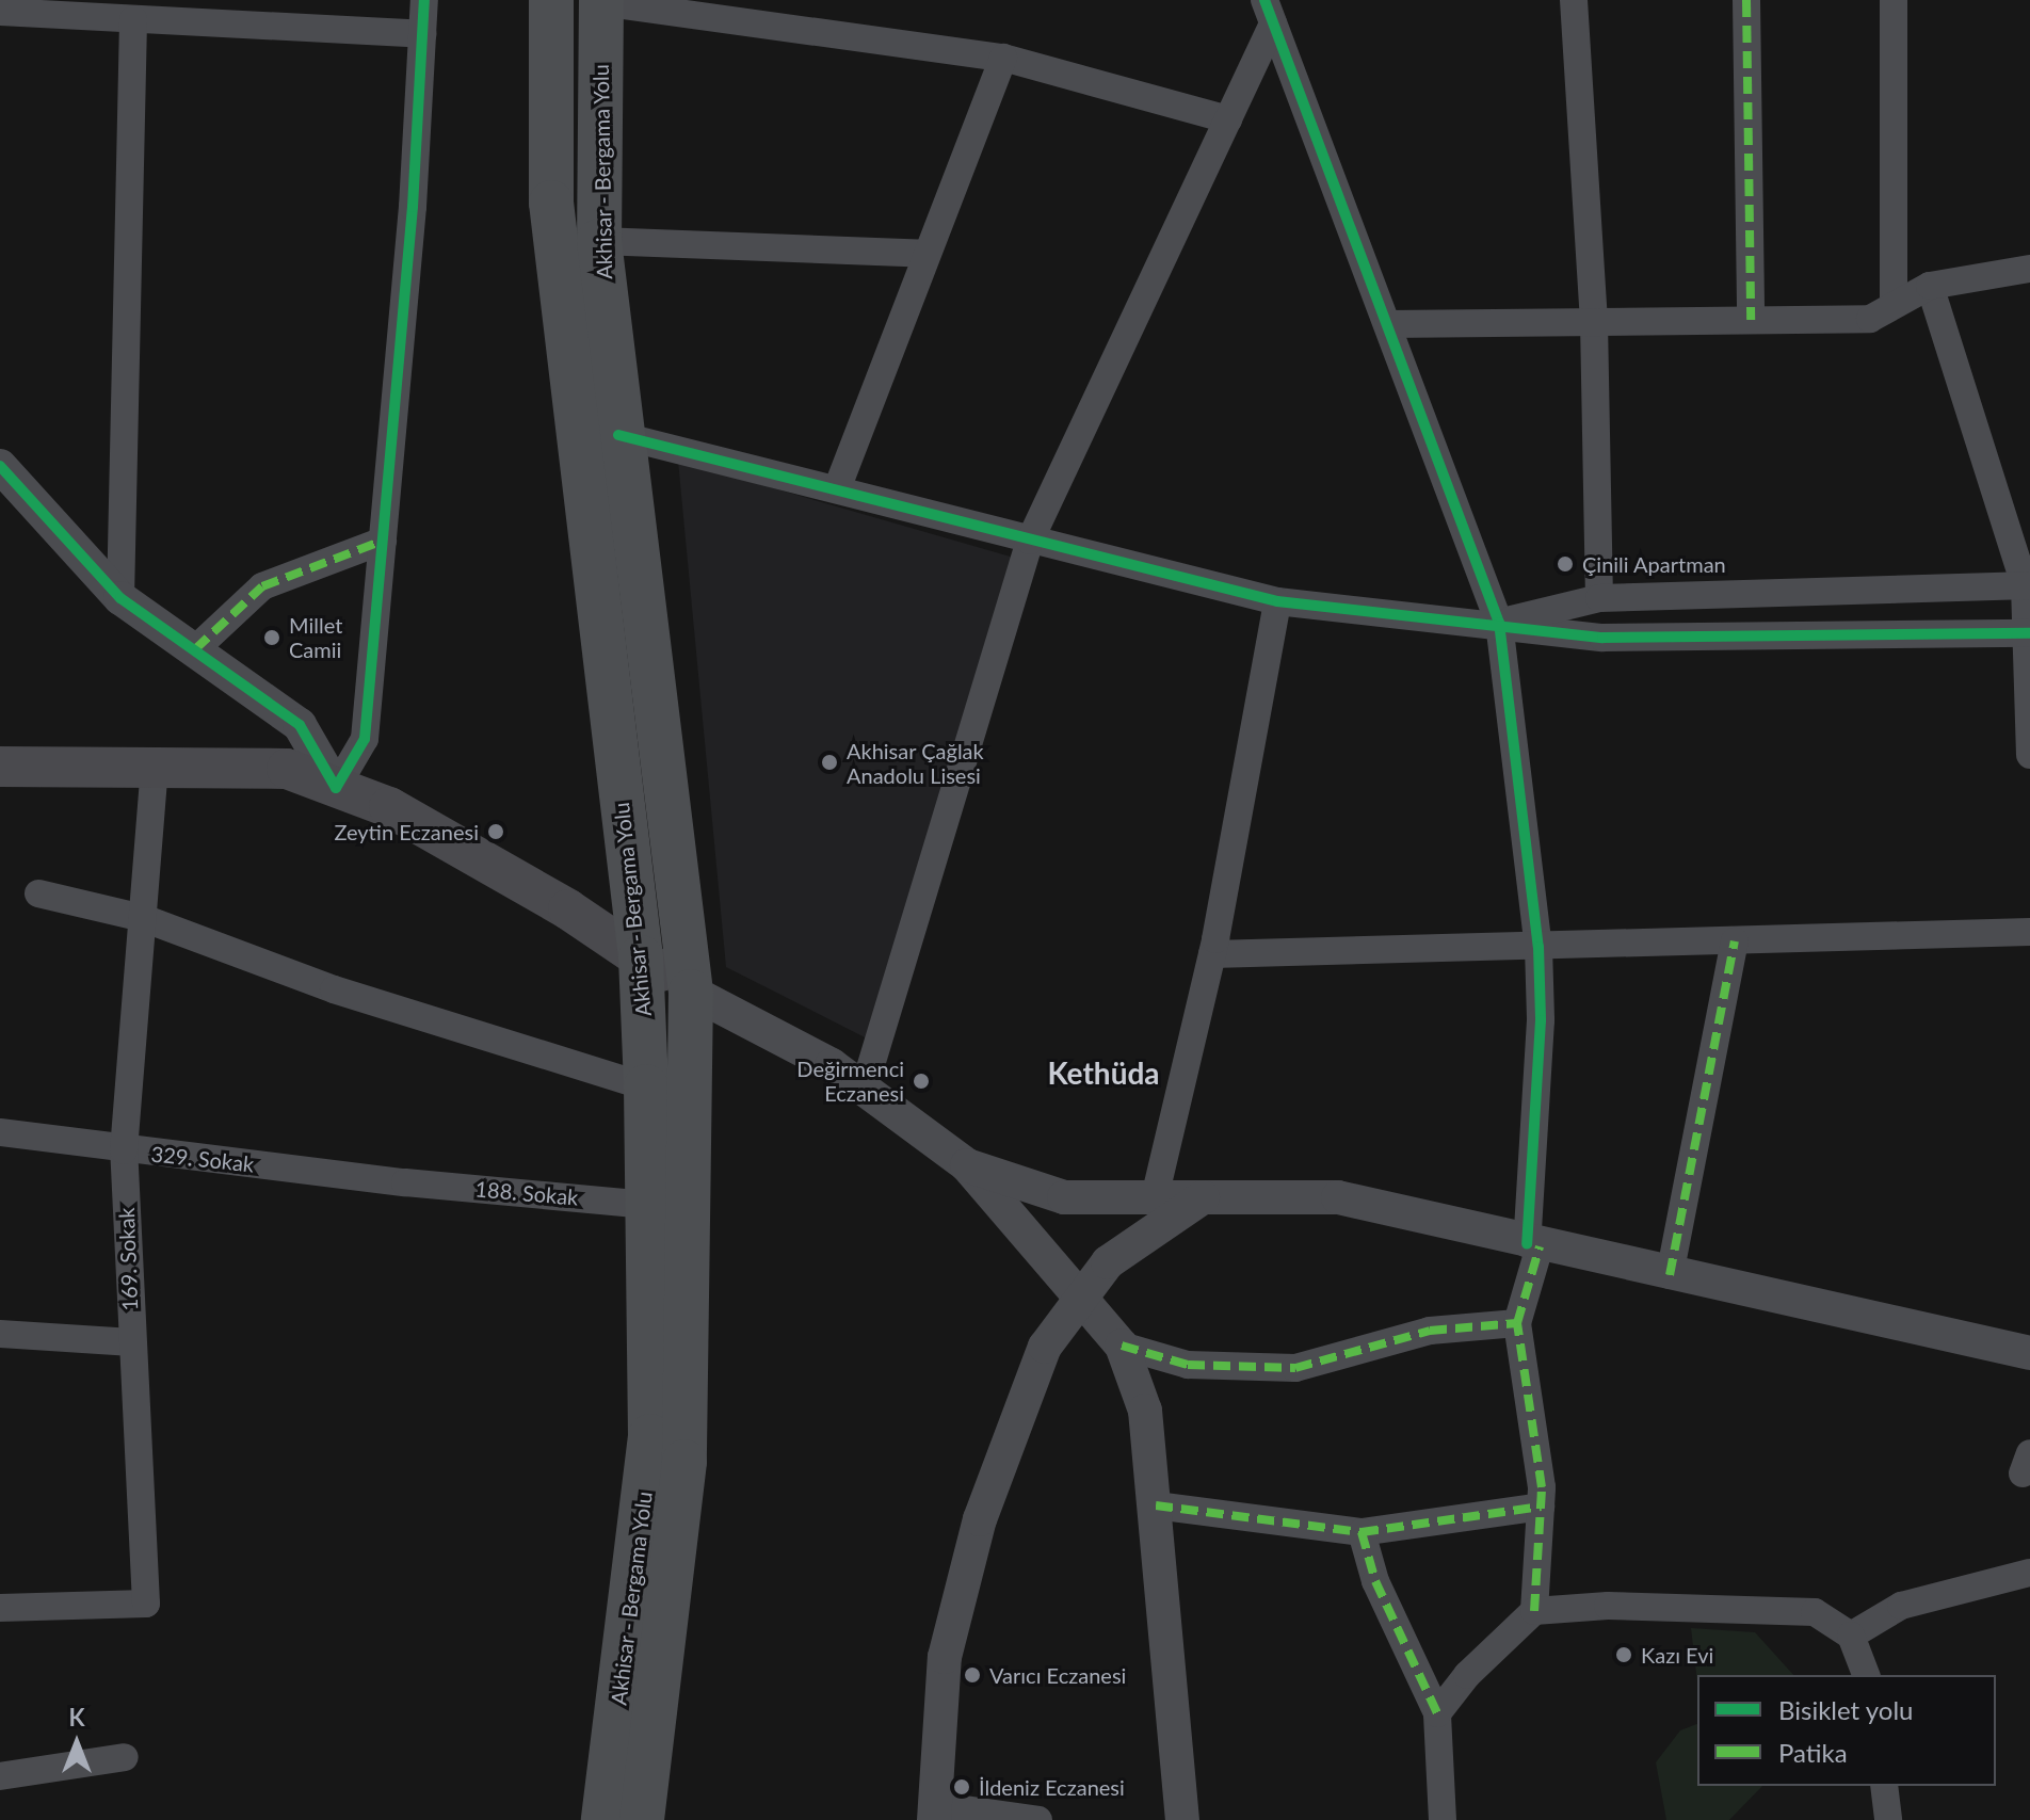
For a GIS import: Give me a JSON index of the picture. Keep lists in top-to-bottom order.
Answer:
{
  "streets": {
    "main road": ["Akhisar - Bergama Yolu"],
    "street": ["329. Sokak", "188. Sokak", "169. Sokak"]
  },
  "crossings": [
    ["Akhisar - Bergama Yolu", "188. Sokak"],
    ["329. Sokak", "188. Sokak"],
    ["329. Sokak", "169. Sokak"]
  ],
  "districts": ["Kethüda"],
  "places": [
    "Çinili Apartman",
    "Millet Camii",
    "Akhisar Çağlak Anadolu Lisesi",
    "Zeytin Eczanesi",
    "Değirmenci Eczanesi",
    "Kazı Evi",
    "Varıcı Eczanesi",
    "İldeniz Eczanesi"
  ],
  "legend": ["Bisiklet yolu", "Patika"],
  "north": "top"
}
